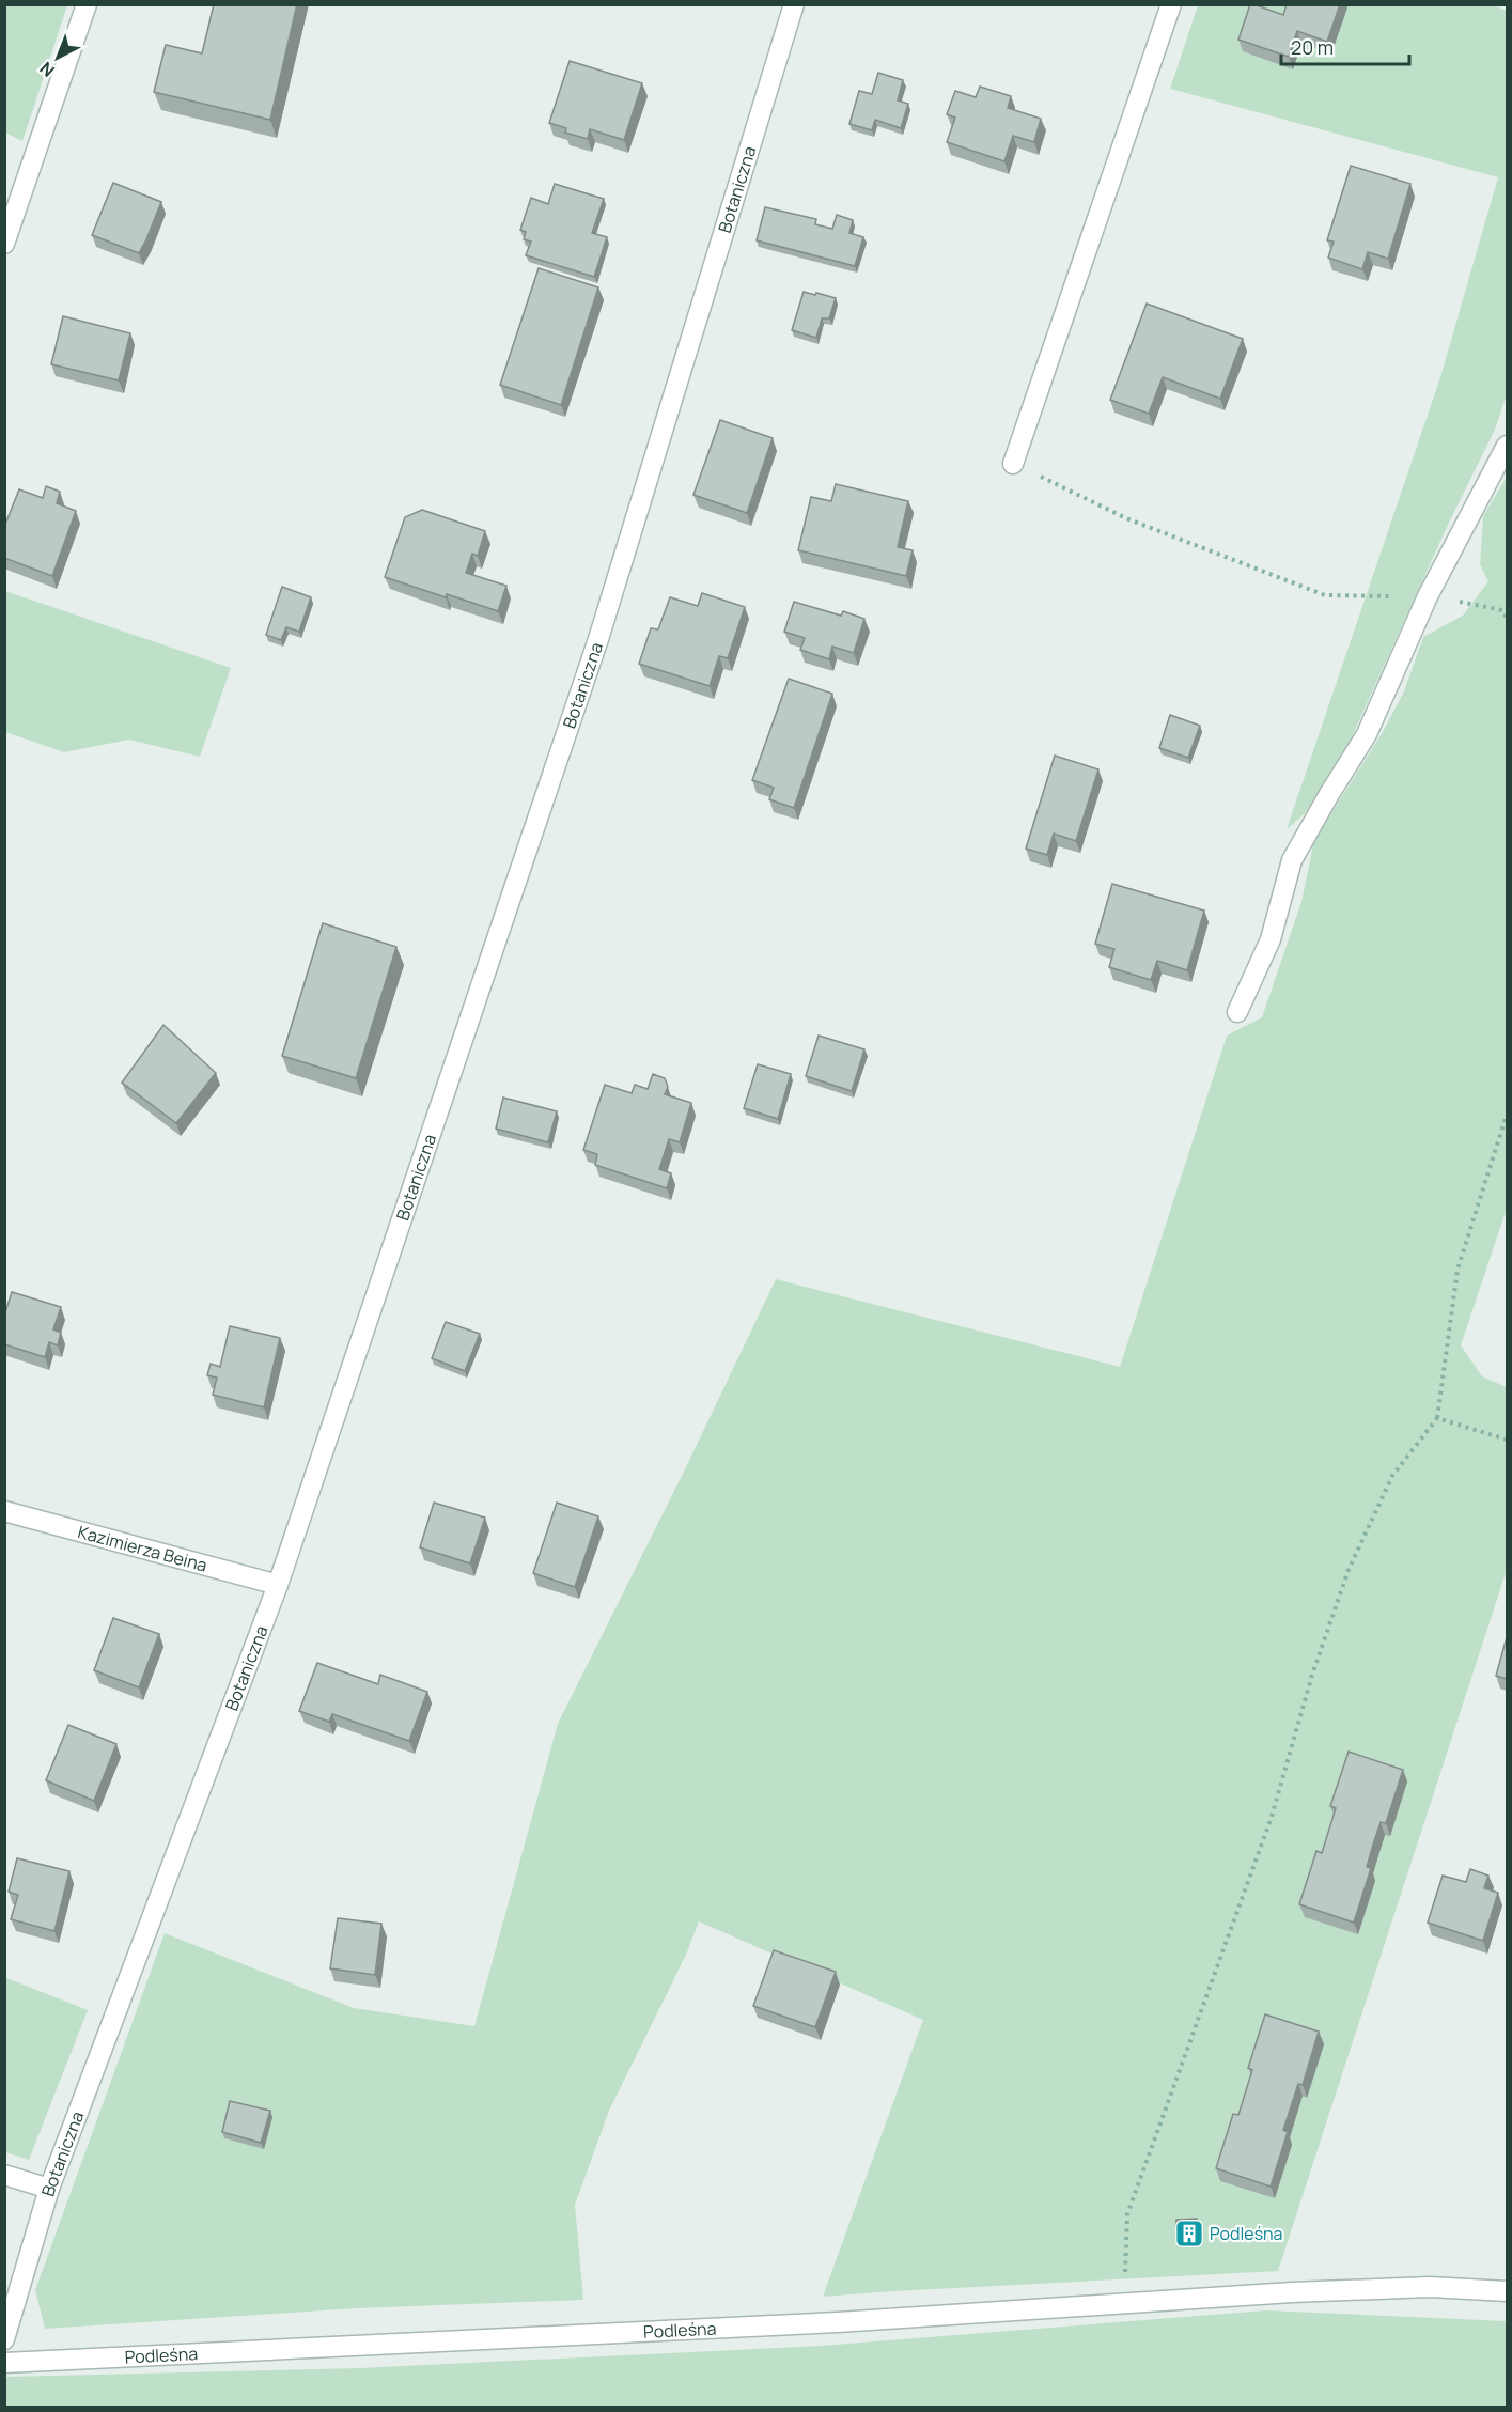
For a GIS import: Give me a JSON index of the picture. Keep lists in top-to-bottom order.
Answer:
{
  "streets": {
    "street": ["Botaniczna", "Kazimierza Beina", "Podleśna"]
  },
  "crossings": [
    ["Botaniczna", "Kazimierza Beina"]
  ],
  "places": {
    "building": ["Podleśna"]
  },
  "scale_bar": "20 m",
  "north": "bottom left"
}
